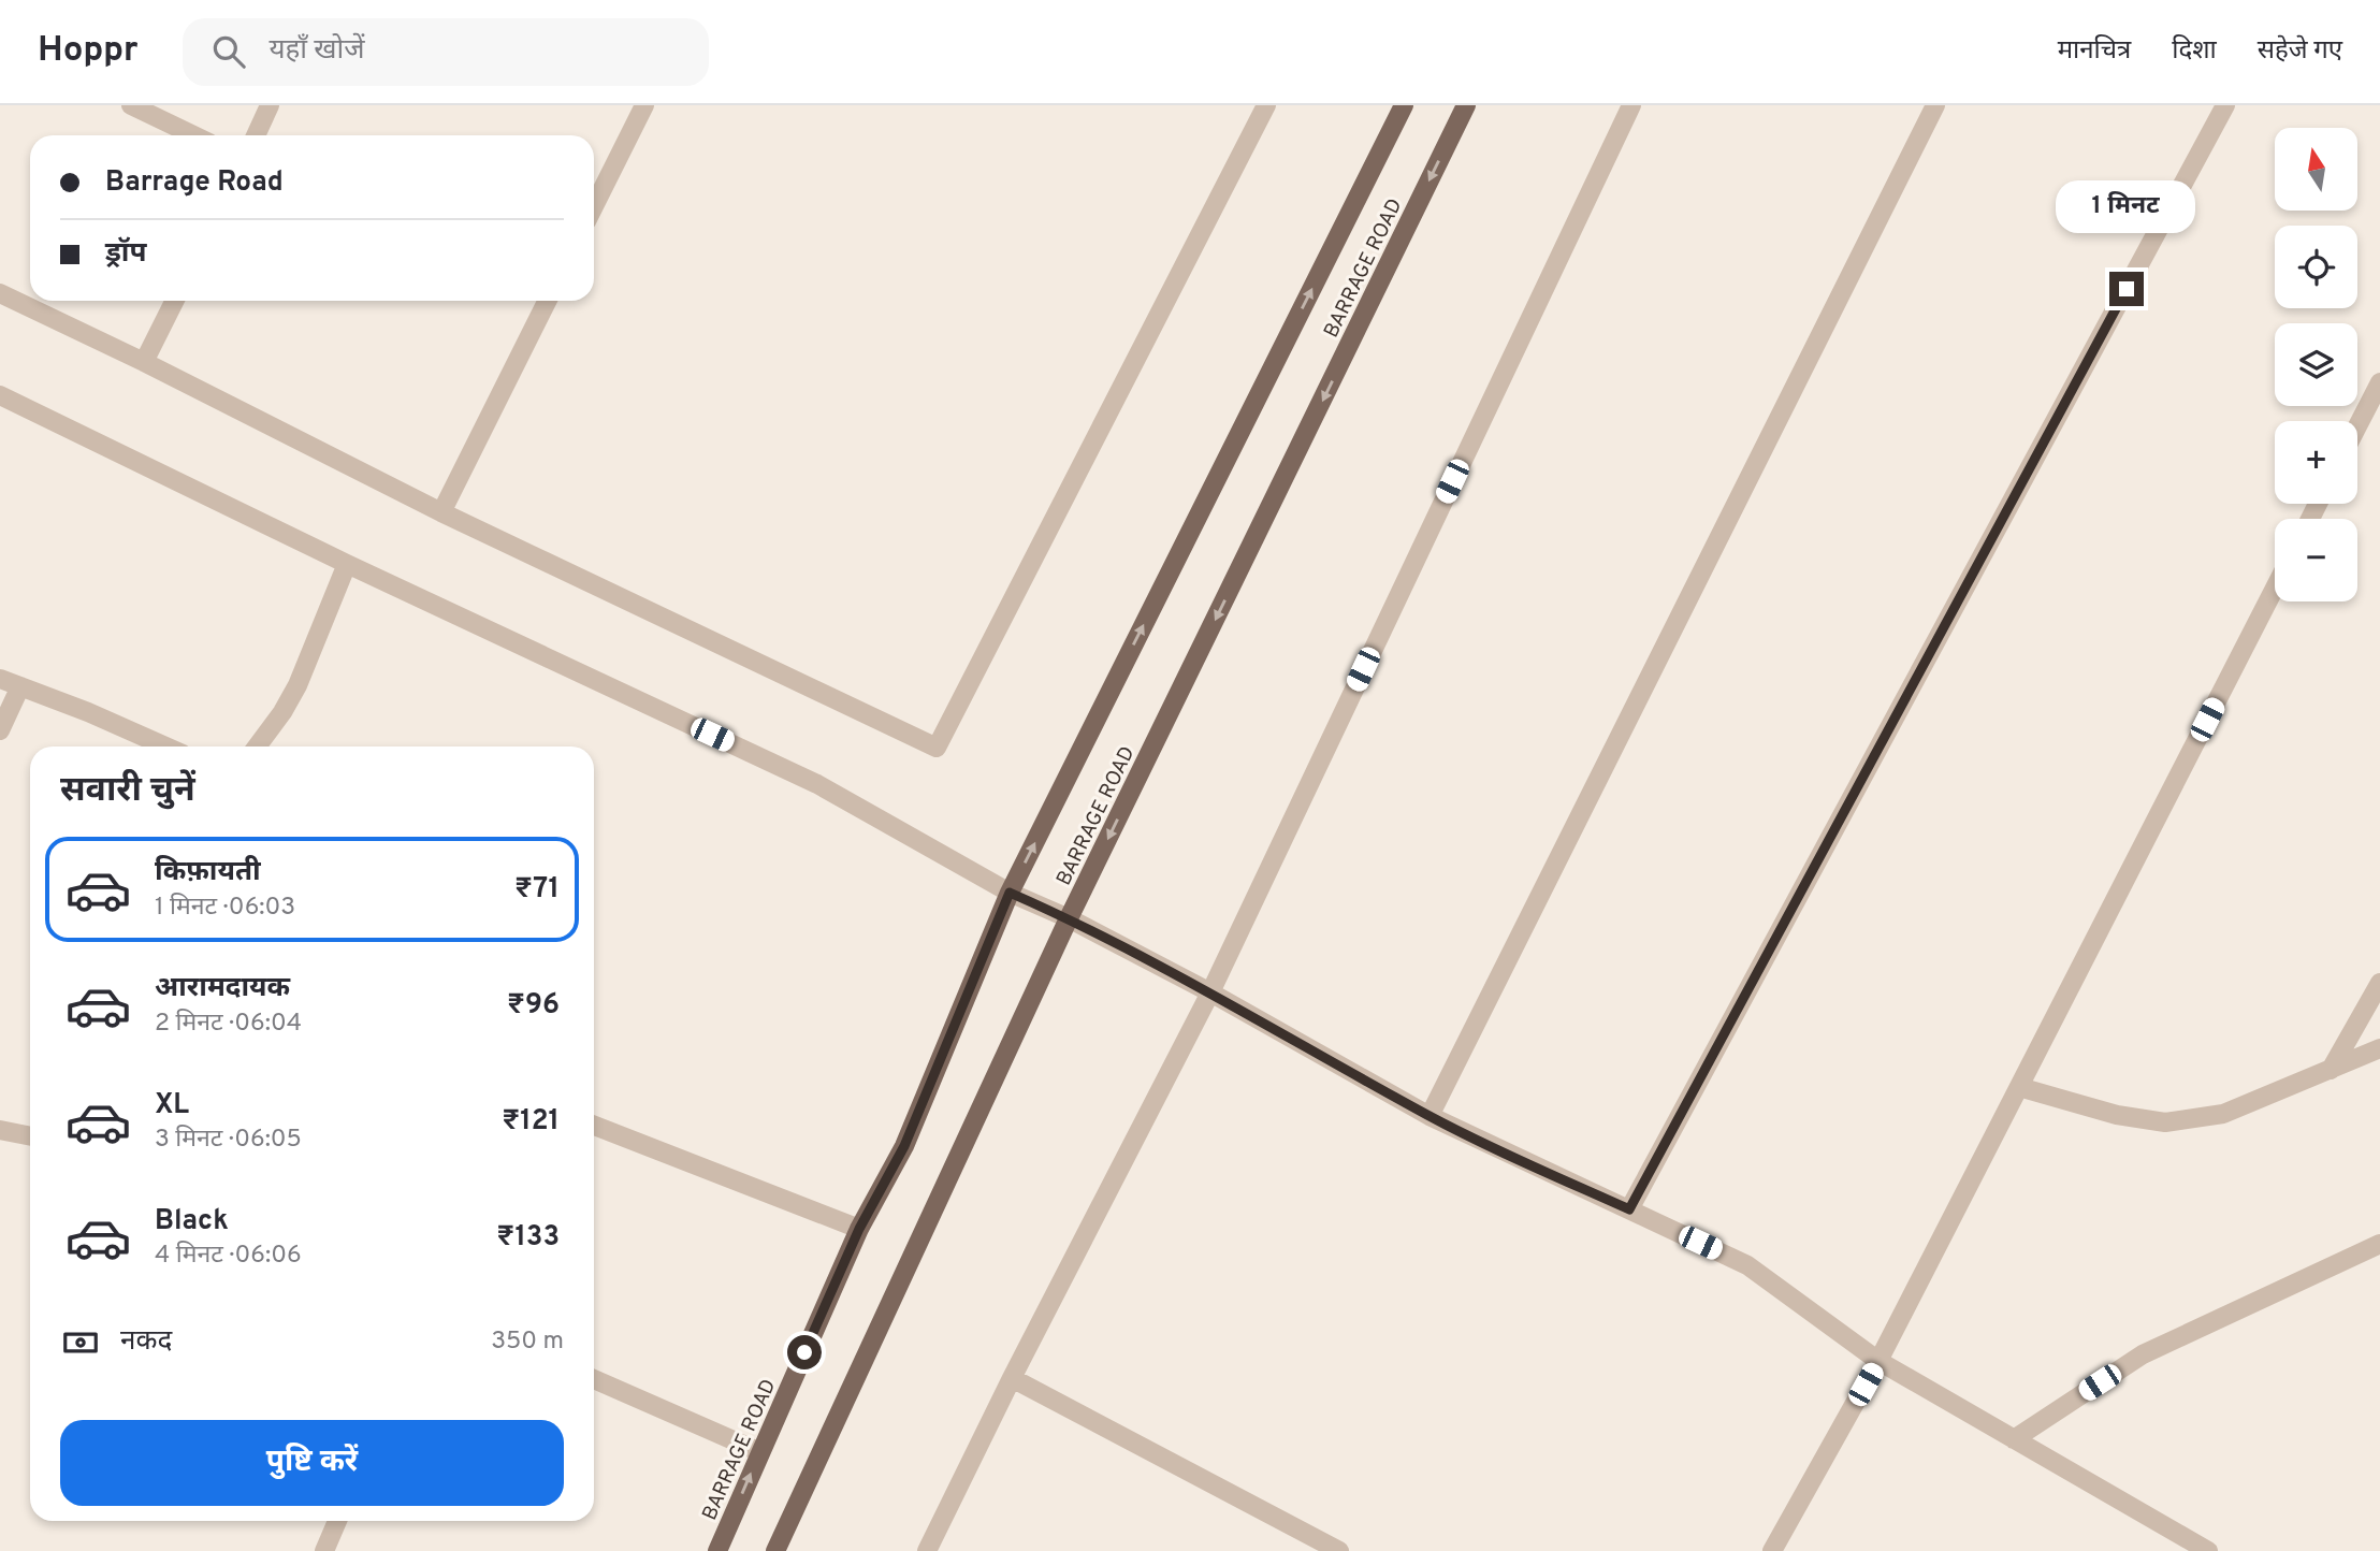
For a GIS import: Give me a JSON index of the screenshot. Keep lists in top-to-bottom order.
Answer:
{
  "streets": {
    "main road": ["BARRAGE ROAD"]
  },
  "north": "top",
  "page": {
    "header": "Hoppr",
    "search": "यहाँ खोजें",
    "nav": ["मानचित्र", "दिशा", "सहेजे गए"],
    "map_buttons": ["+", "−"],
    "banner": ["Barrage Road", "ड्रॉप"],
    "bubble": "1 मिनट",
    "heading": "सवारी चुनें",
    "list": [
      {
        "name": "किफ़ायती",
        "note": "1 मिनट · 06:03",
        "value": "₹71"
      },
      {
        "name": "आरामदायक",
        "note": "2 मिनट · 06:04",
        "value": "₹96"
      },
      {
        "name": "XL",
        "note": "3 मिनट · 06:05",
        "value": "₹121"
      },
      {
        "name": "Black",
        "note": "4 मिनट · 06:06",
        "value": "₹133"
      }
    ],
    "pay": ["नकद", "350 m"],
    "buttons": "पुष्टि करें"
  }
}
